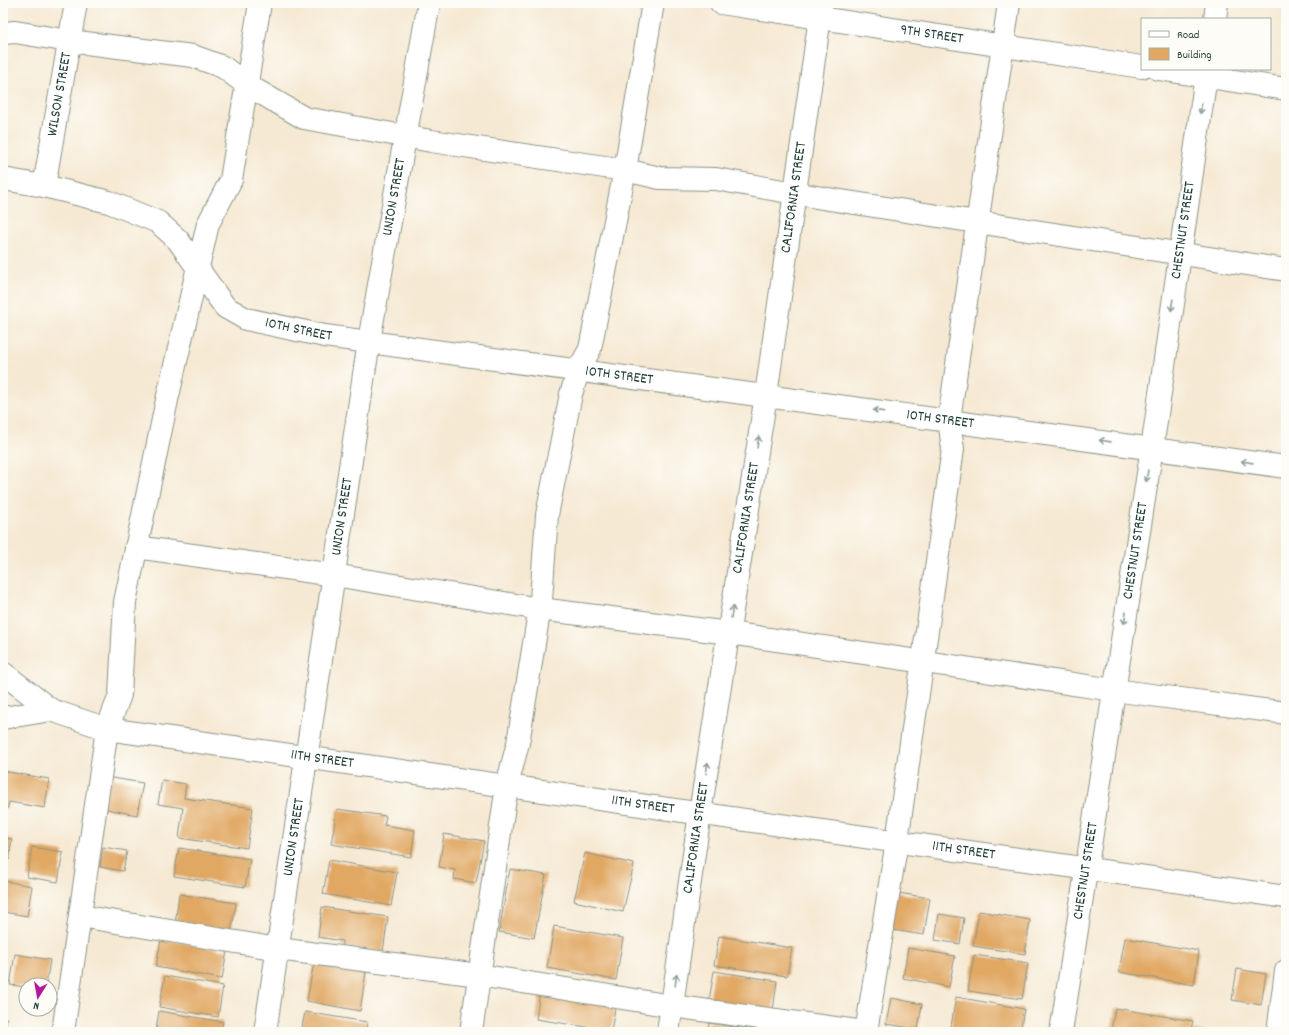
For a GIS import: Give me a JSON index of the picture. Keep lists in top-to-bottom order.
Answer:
{
  "streets": {
    "street": [
      "9TH STREET",
      "WILSON STREET",
      "UNION STREET",
      "CALIFORNIA STREET",
      "CHESTNUT STREET",
      "10TH STREET",
      "11TH STREET"
    ]
  },
  "crossings": [
    ["9TH STREET", "CALIFORNIA STREET"],
    ["WILSON STREET", "10TH STREET"],
    ["UNION STREET", "10TH STREET"],
    ["UNION STREET", "11TH STREET"],
    ["CALIFORNIA STREET", "10TH STREET"],
    ["CALIFORNIA STREET", "11TH STREET"],
    ["CHESTNUT STREET", "10TH STREET"],
    ["CHESTNUT STREET", "11TH STREET"]
  ],
  "legend": ["Road", "Building"],
  "north": "bottom"
}
